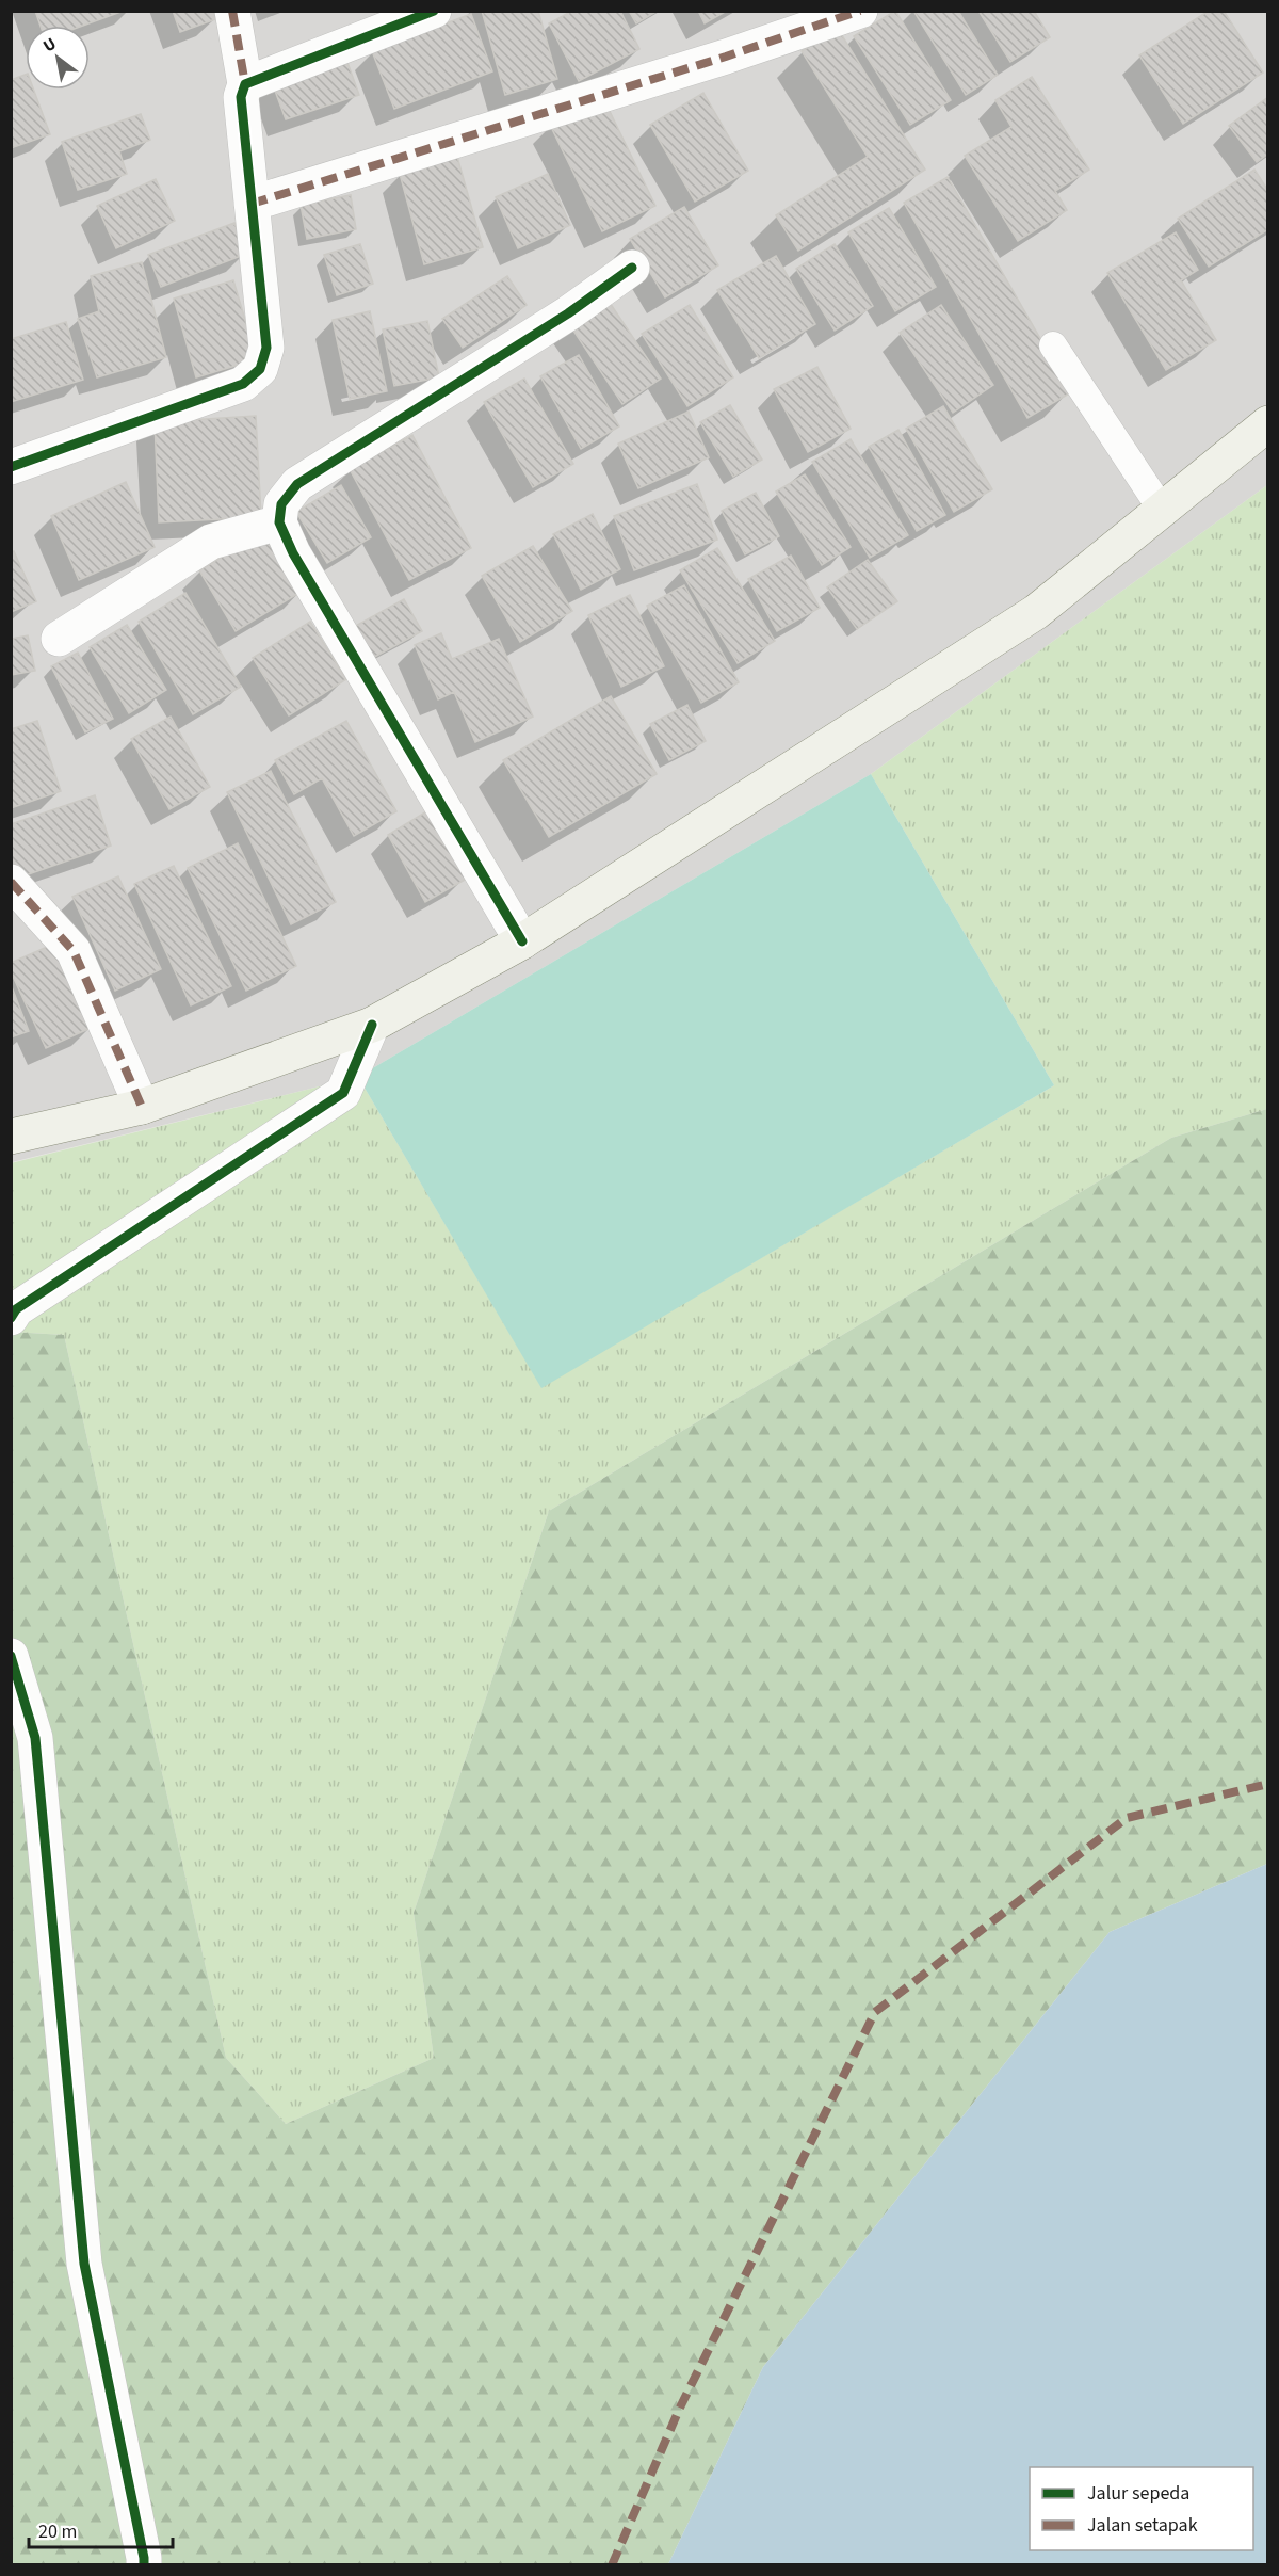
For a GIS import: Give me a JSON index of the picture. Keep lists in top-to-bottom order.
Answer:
{
  "legend": ["Jalur sepeda", "Jalan setapak"],
  "scale_bar": "20 m",
  "north": "top left"
}
